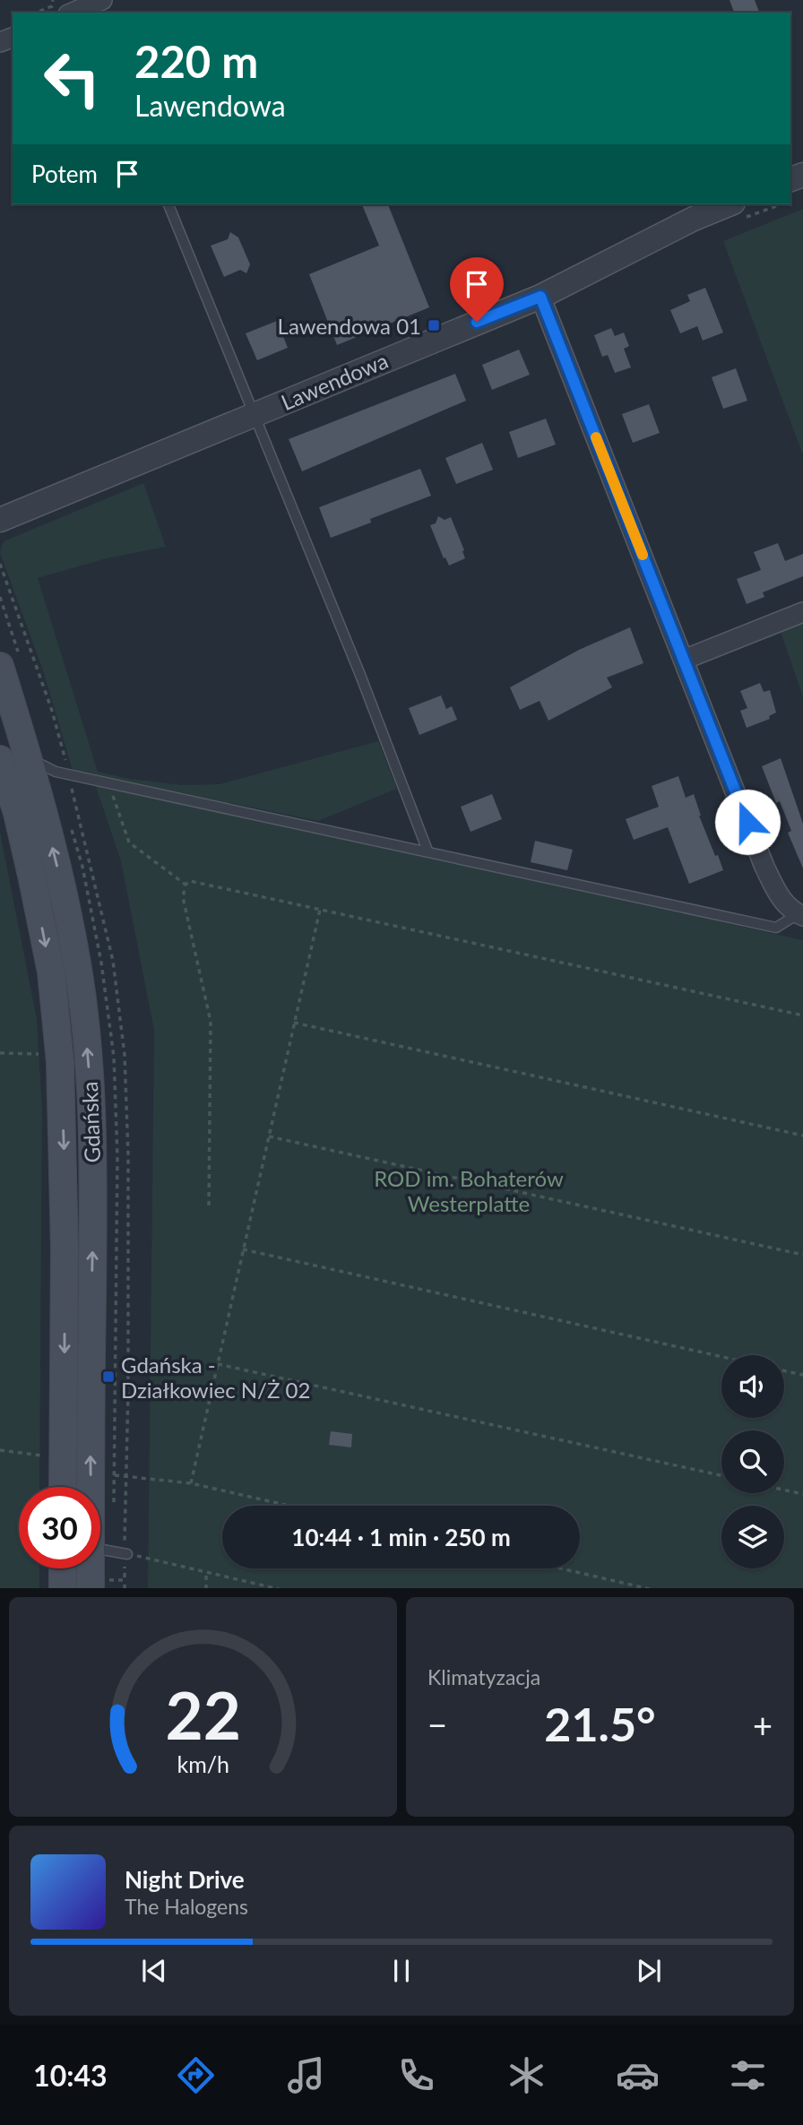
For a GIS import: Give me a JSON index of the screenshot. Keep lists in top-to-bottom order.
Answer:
{
  "streets": {
    "main road": ["Gdańska"],
    "street": ["Lawendowa"]
  },
  "parks": ["ROD im. Bohaterów Westerplatte"],
  "places": {
    "transit": ["Lawendowa 01", "Gdańska - Działkowiec N/Ż 02"]
  },
  "page": {
    "turn": ["220 m", "Lawendowa"],
    "then": "Potem",
    "limit": "30",
    "trip": "10:44 · 1 min · 250 m",
    "tile": "Klimatyzacja",
    "heat": ["−", "21.5°", "+"],
    "song": ["Night Drive", "The Halogens"],
    "tabs": "10:43",
    "gauge": ["22", "km/h"]
  }
}
